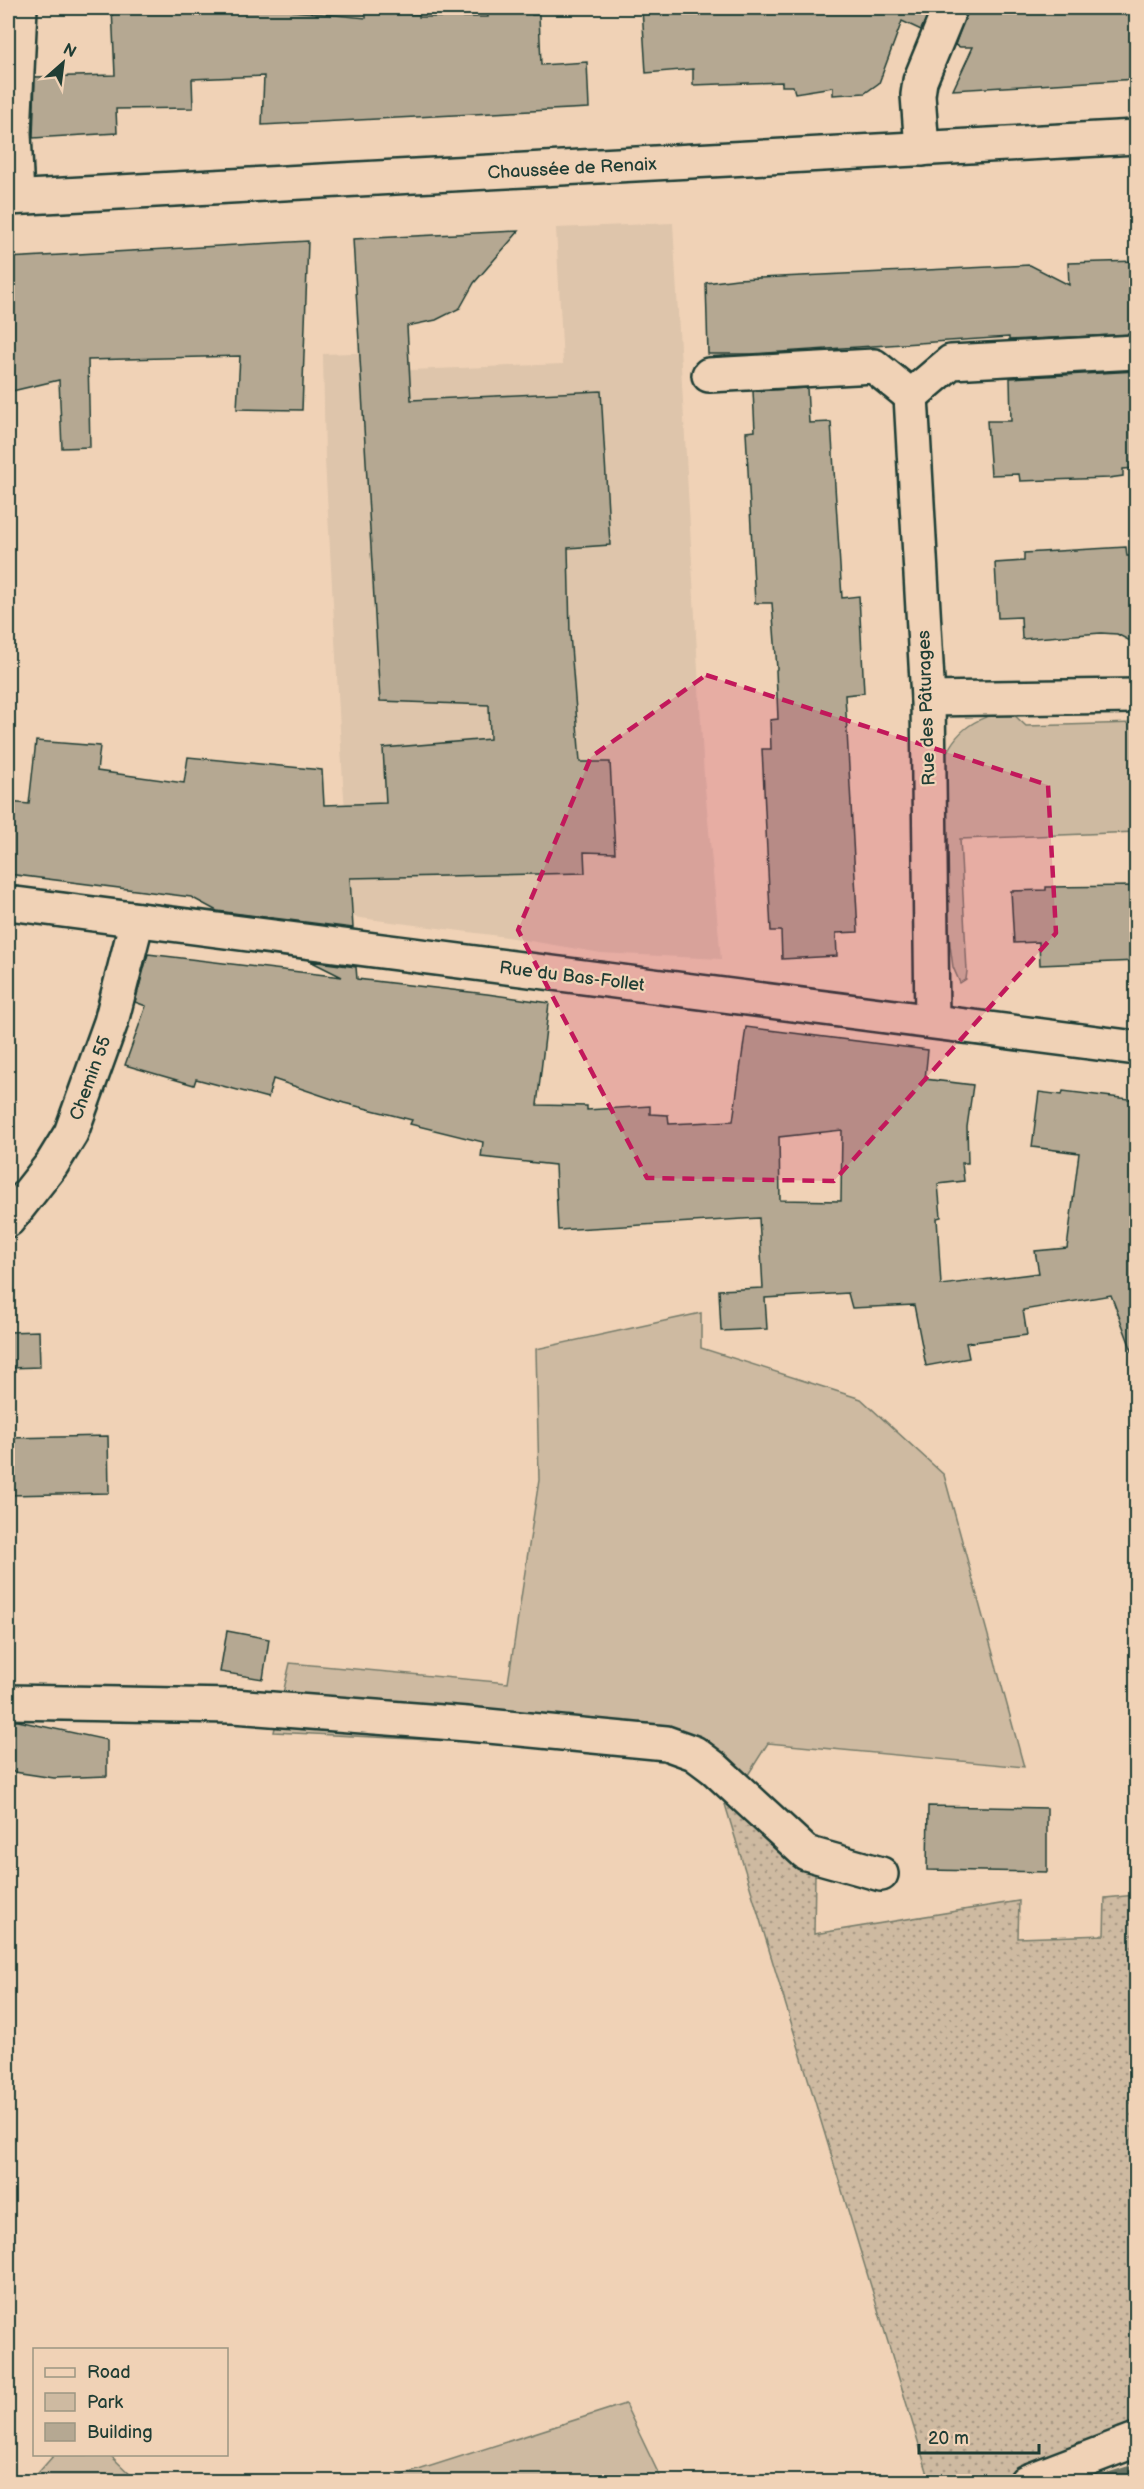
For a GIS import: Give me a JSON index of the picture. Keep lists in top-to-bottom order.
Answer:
{
  "streets": {
    "street": [
      "Chaussée de Renaix",
      "Rue des Pâturages",
      "Rue du Bas-Follet",
      "Chemin 55"
    ]
  },
  "crossings": [
    ["Rue des Pâturages", "Rue du Bas-Follet"],
    ["Rue du Bas-Follet", "Chemin 55"]
  ],
  "legend": ["Road", "Park", "Building"],
  "scale_bar": "20 m",
  "north": "top right"
}
